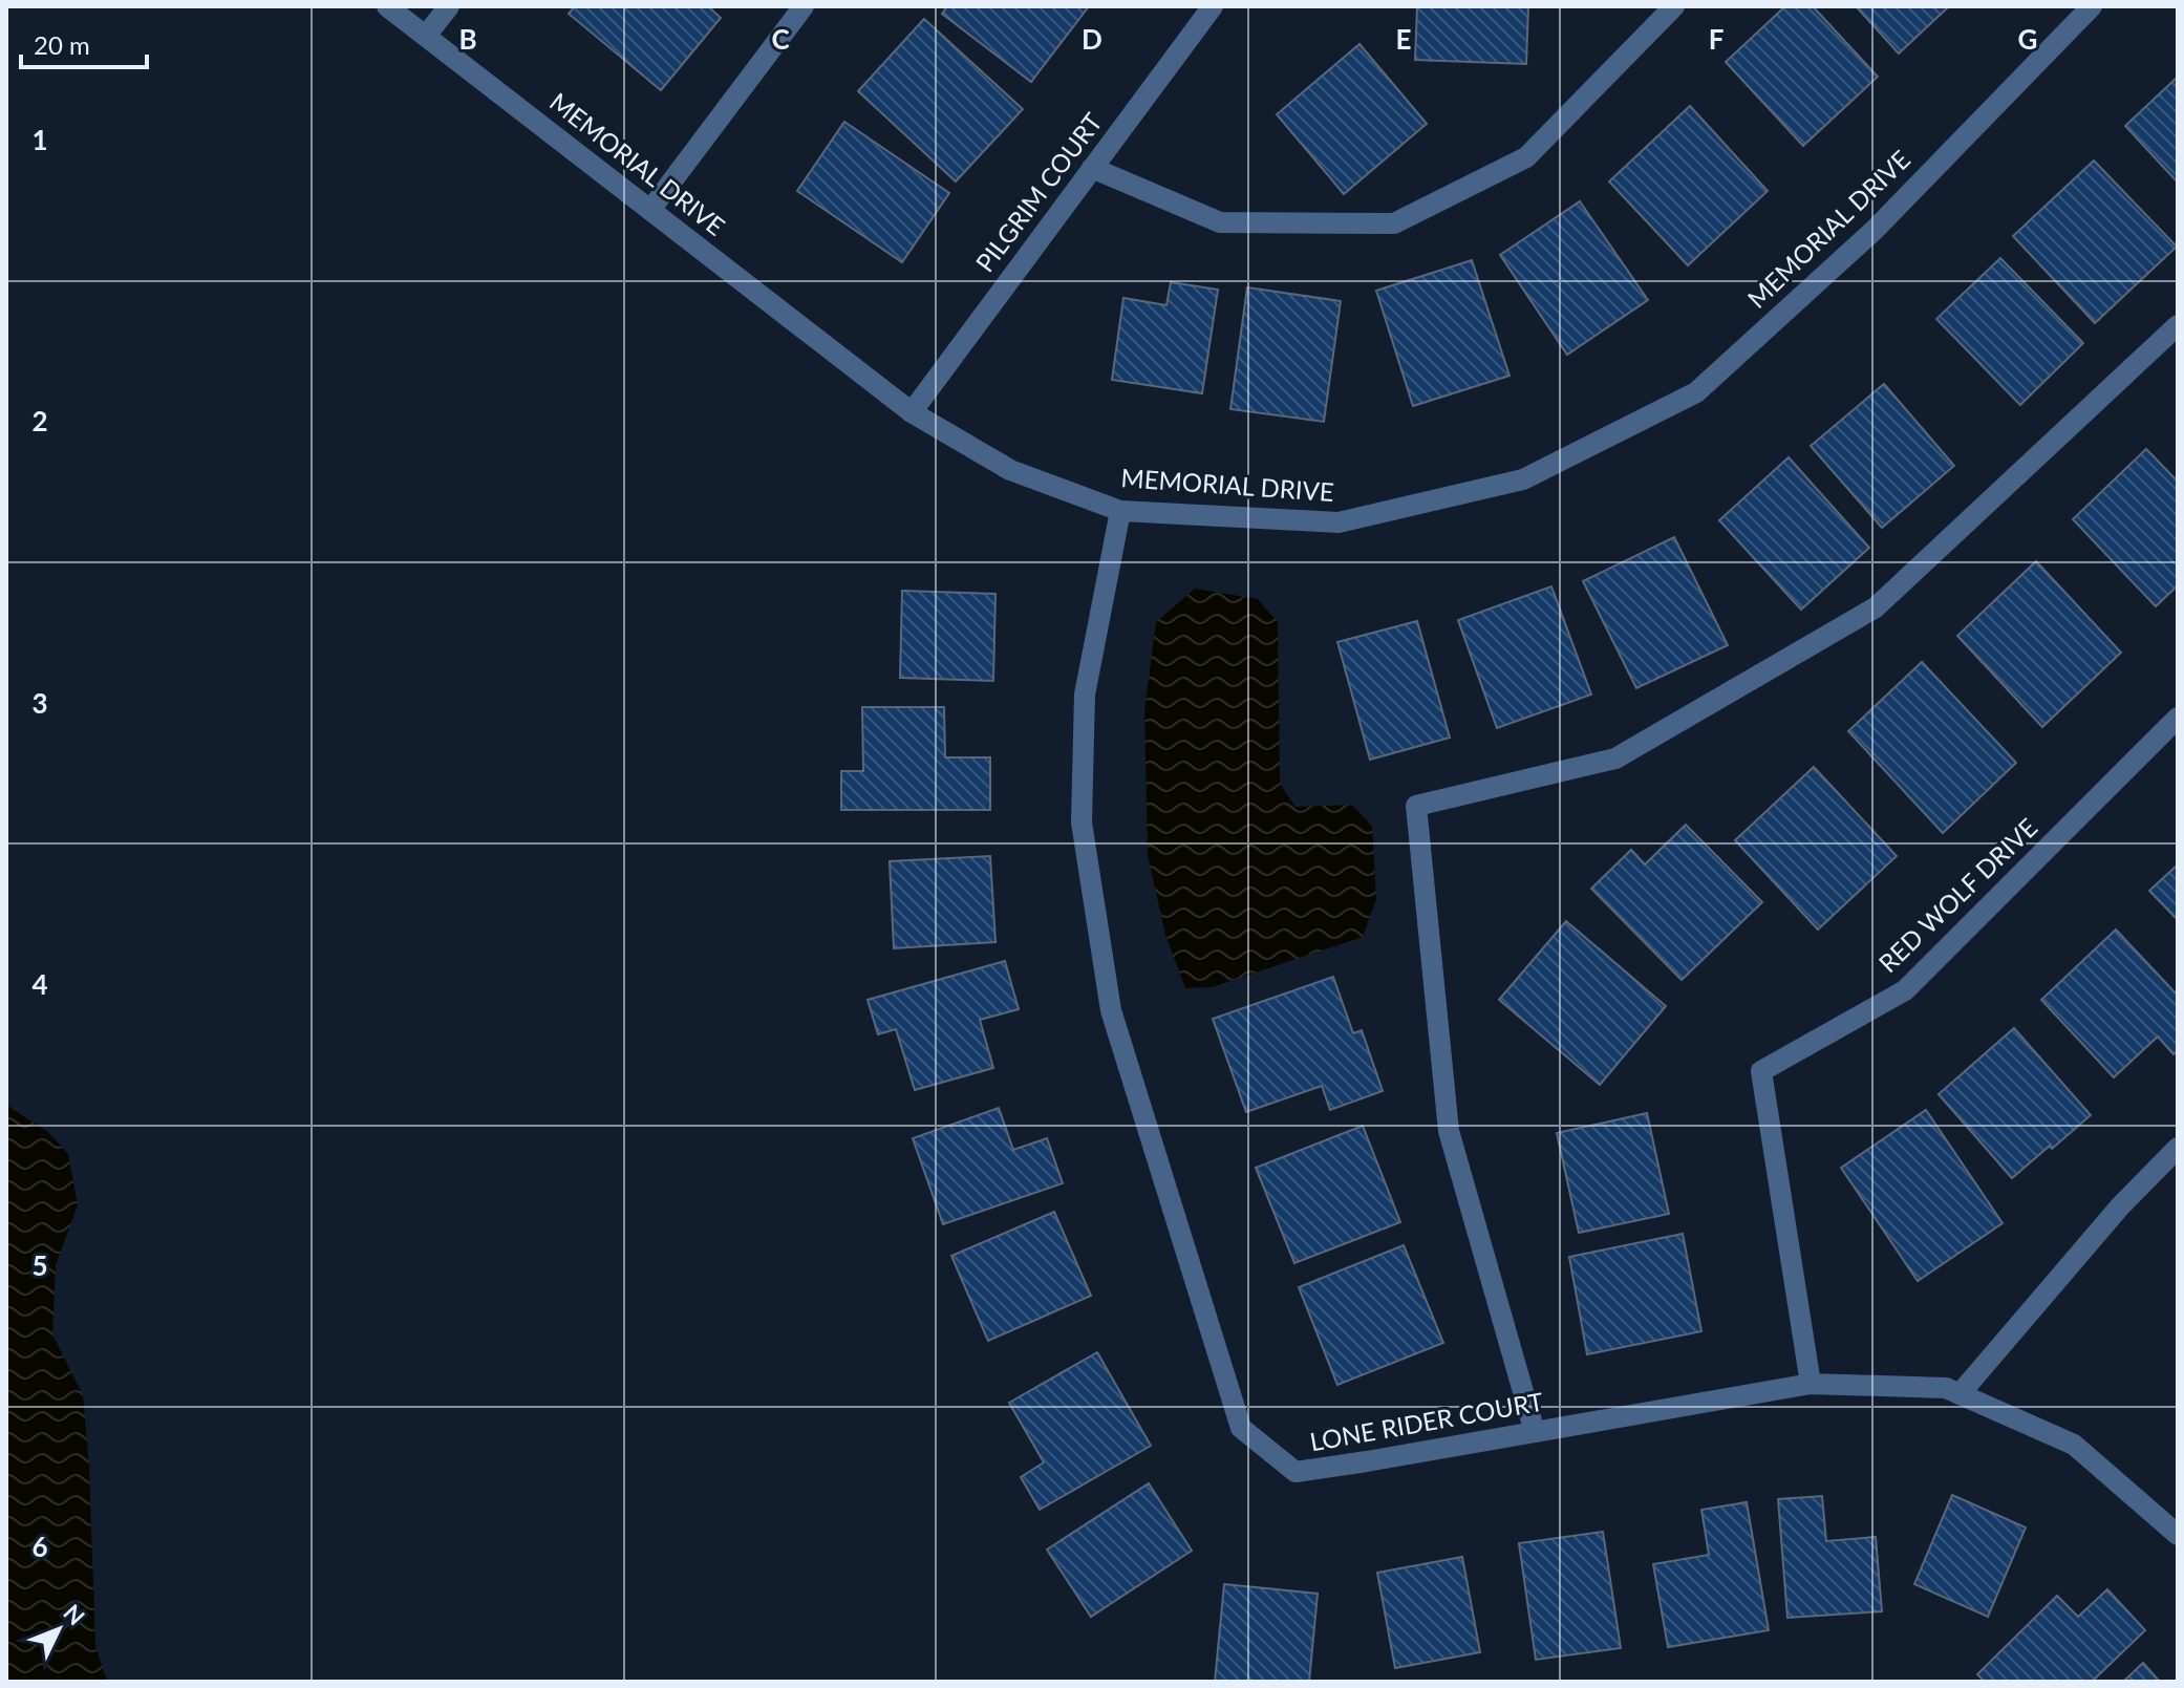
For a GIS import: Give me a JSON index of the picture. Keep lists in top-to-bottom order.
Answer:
{
  "streets": {
    "street": [
      "MEMORIAL DRIVE",
      "PILGRIM COURT",
      "RED WOLF DRIVE",
      "LONE RIDER COURT"
    ]
  },
  "crossings": [
    ["MEMORIAL DRIVE", "PILGRIM COURT"],
    ["MEMORIAL DRIVE", "LONE RIDER COURT"],
    ["RED WOLF DRIVE", "LONE RIDER COURT"]
  ],
  "scale_bar": "20 m",
  "north": "top right",
  "grid": {
    "columns": [
      "B",
      "C",
      "D",
      "E",
      "F",
      "G"
    ],
    "rows": [
      "1",
      "2",
      "3",
      "4",
      "5",
      "6"
    ]
  }
}
